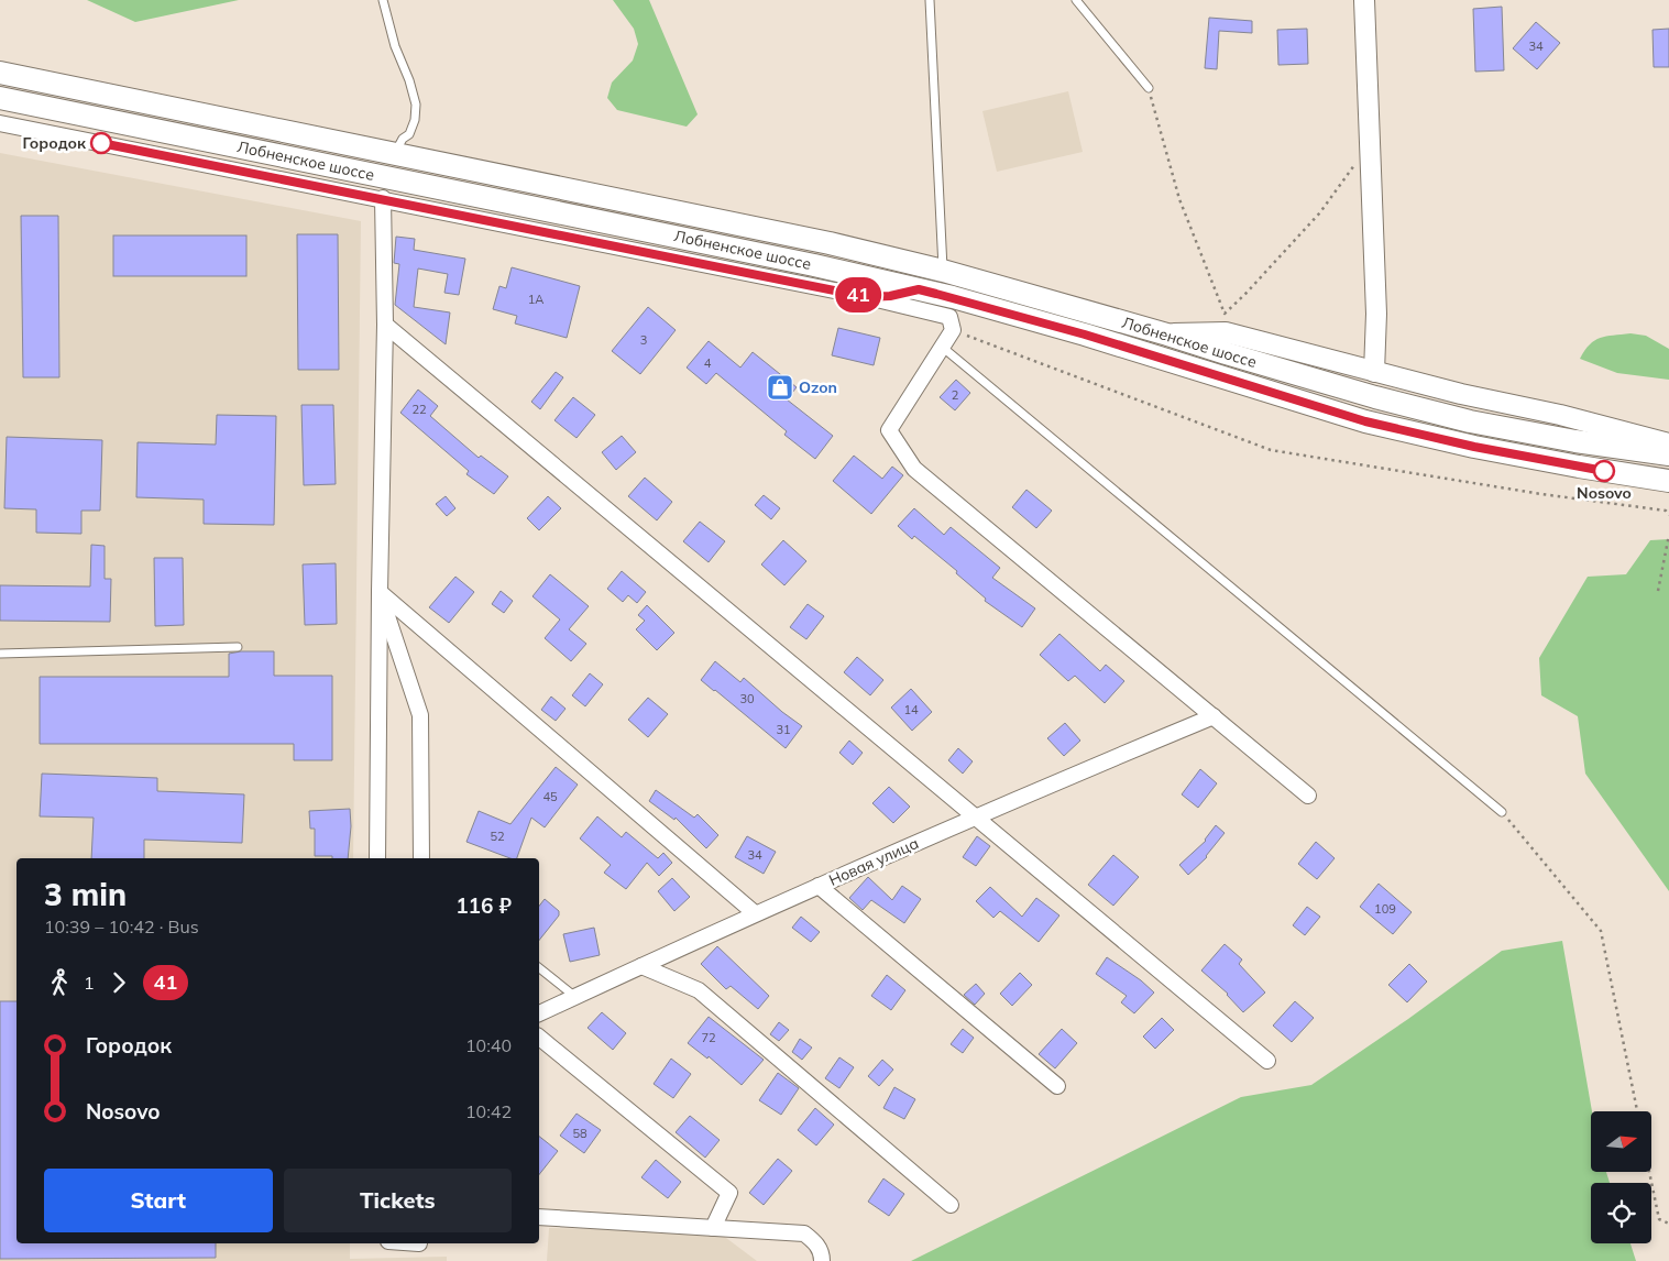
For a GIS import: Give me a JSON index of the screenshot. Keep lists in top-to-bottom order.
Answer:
{
  "streets": {
    "main road": ["Лобненское шоссе"],
    "street": ["Новая улица"]
  },
  "places": {
    "other": ["Городок", "Nosovo"],
    "shop": ["Ozon"]
  },
  "lines": ["bus line 41"],
  "house_numbers": [
    "34",
    "1А",
    "3",
    "4",
    "2",
    "22",
    "30",
    "14",
    "31",
    "45",
    "52",
    "34",
    "109",
    "72",
    "58"
  ],
  "north": "right",
  "page": {
    "on_map": "41",
    "heading": ["3 min", "10:39 – 10:42 · Bus", "116 ₽"],
    "legs": ["1", "41"],
    "list": [
      {
        "name": "Городок",
        "value": "10:40"
      },
      {
        "name": "Nosovo",
        "value": "10:42"
      }
    ],
    "buttons": ["Start", "Tickets"]
  }
}
